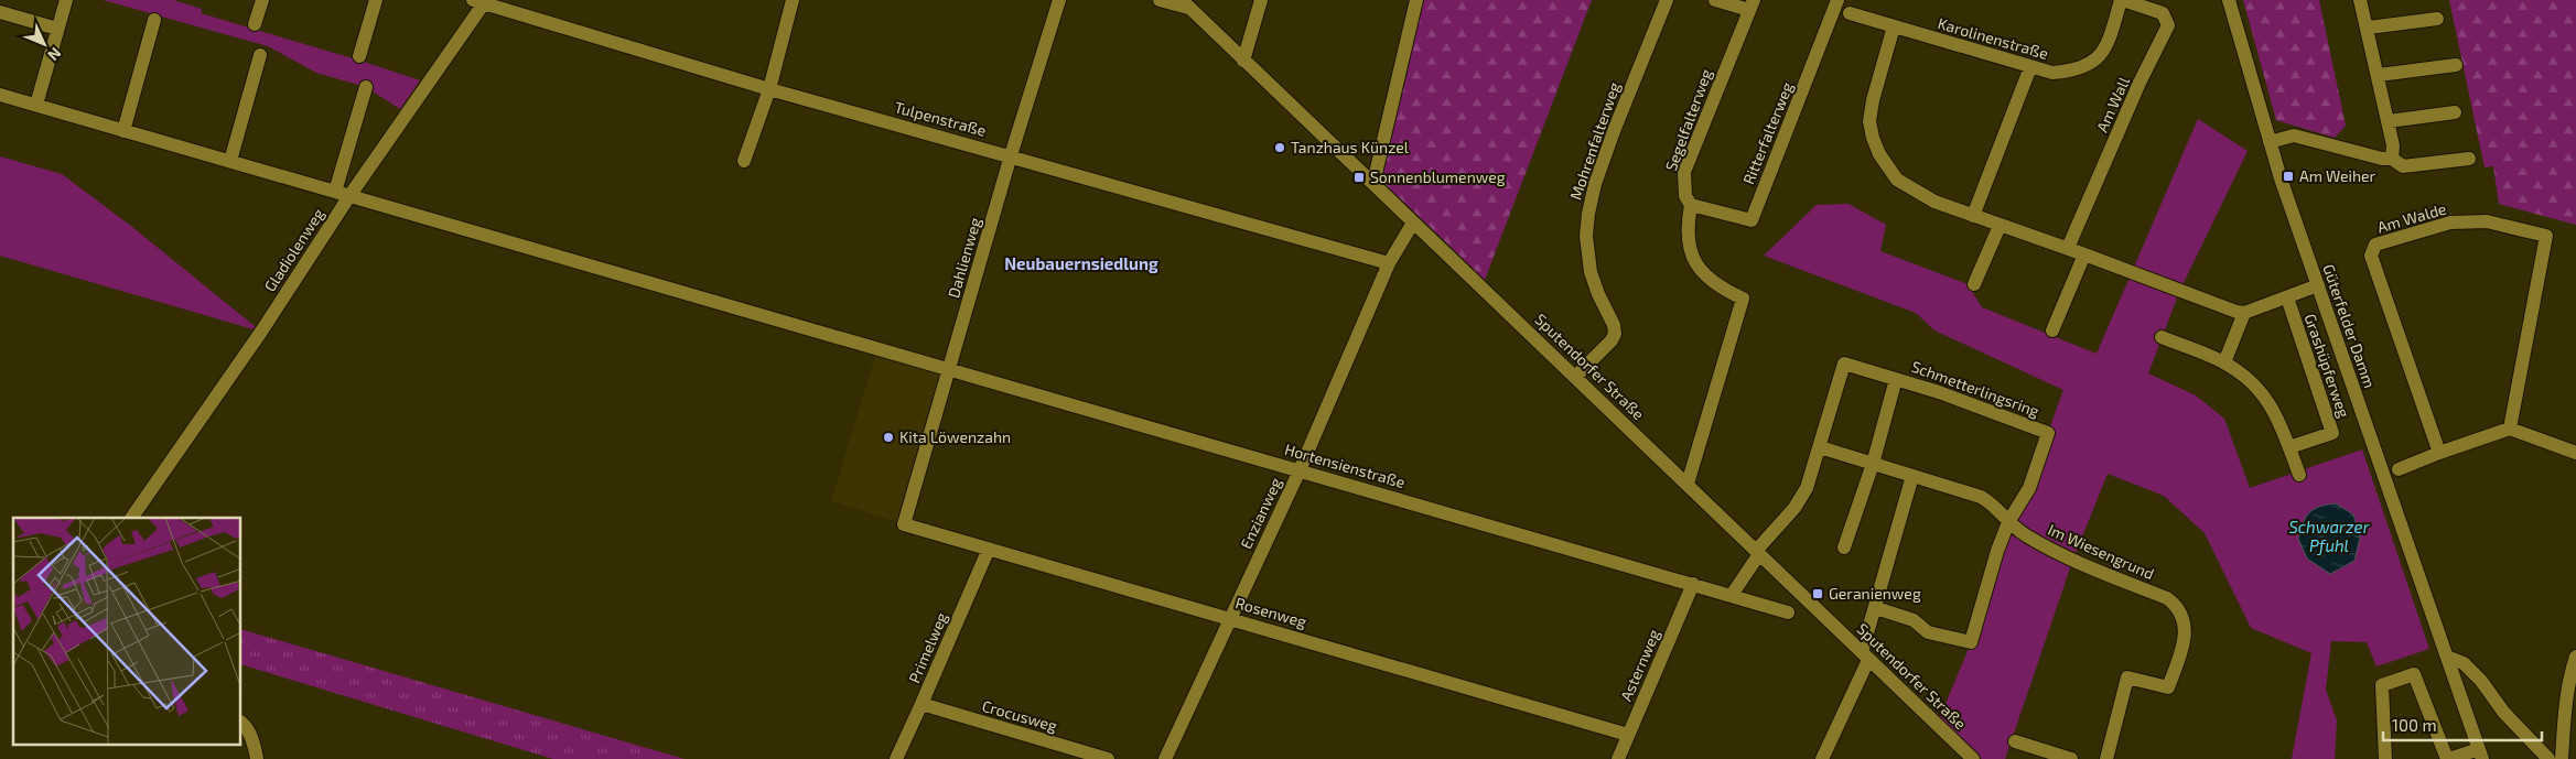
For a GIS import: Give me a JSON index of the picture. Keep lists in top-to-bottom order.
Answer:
{
  "streets": {
    "street": [
      "Karolinenstraße",
      "Am Wall",
      "Tulpenstraße",
      "Segelfalterweg",
      "Ritterfalterweg",
      "Mohrenfalterweg",
      "Am Walde",
      "Gladiolenweg",
      "Dahlienweg",
      "Güterfelder Damm",
      "Grashüpferweg",
      "Sputendorfer Straße",
      "Schmetterlingsring",
      "Hortensienstraße",
      "Enzianweg",
      "Im Wiesengrund",
      "Rosenweg",
      "Primelweg",
      "Asternweg",
      "Crocusweg"
    ]
  },
  "crossings": [
    ["Karolinenstraße", "Am Wall"],
    ["Tulpenstraße", "Gladiolenweg"],
    ["Tulpenstraße", "Dahlienweg"],
    ["Tulpenstraße", "Enzianweg"],
    ["Segelfalterweg", "Ritterfalterweg"],
    ["Segelfalterweg", "Sputendorfer Straße"],
    ["Mohrenfalterweg", "Sputendorfer Straße"],
    ["Gladiolenweg", "Hortensienstraße"],
    ["Dahlienweg", "Hortensienstraße"],
    ["Dahlienweg", "Rosenweg"],
    ["Sputendorfer Straße", "Schmetterlingsring"],
    ["Sputendorfer Straße", "Enzianweg"],
    ["Schmetterlingsring", "Im Wiesengrund"],
    ["Hortensienstraße", "Enzianweg"],
    ["Hortensienstraße", "Asternweg"],
    ["Enzianweg", "Rosenweg"],
    ["Rosenweg", "Primelweg"],
    ["Rosenweg", "Asternweg"],
    ["Primelweg", "Crocusweg"]
  ],
  "districts": ["Neubauernsiedlung"],
  "water": ["Schwarzer Pfuhl"],
  "places": {
    "other": ["Tanzhaus Künzel", "Kita Löwenzahn"],
    "transit": ["Am Weiher", "Sonnenblumenweg", "Geranienweg"]
  },
  "scale_bar": "100 m",
  "north": "bottom right"
}
